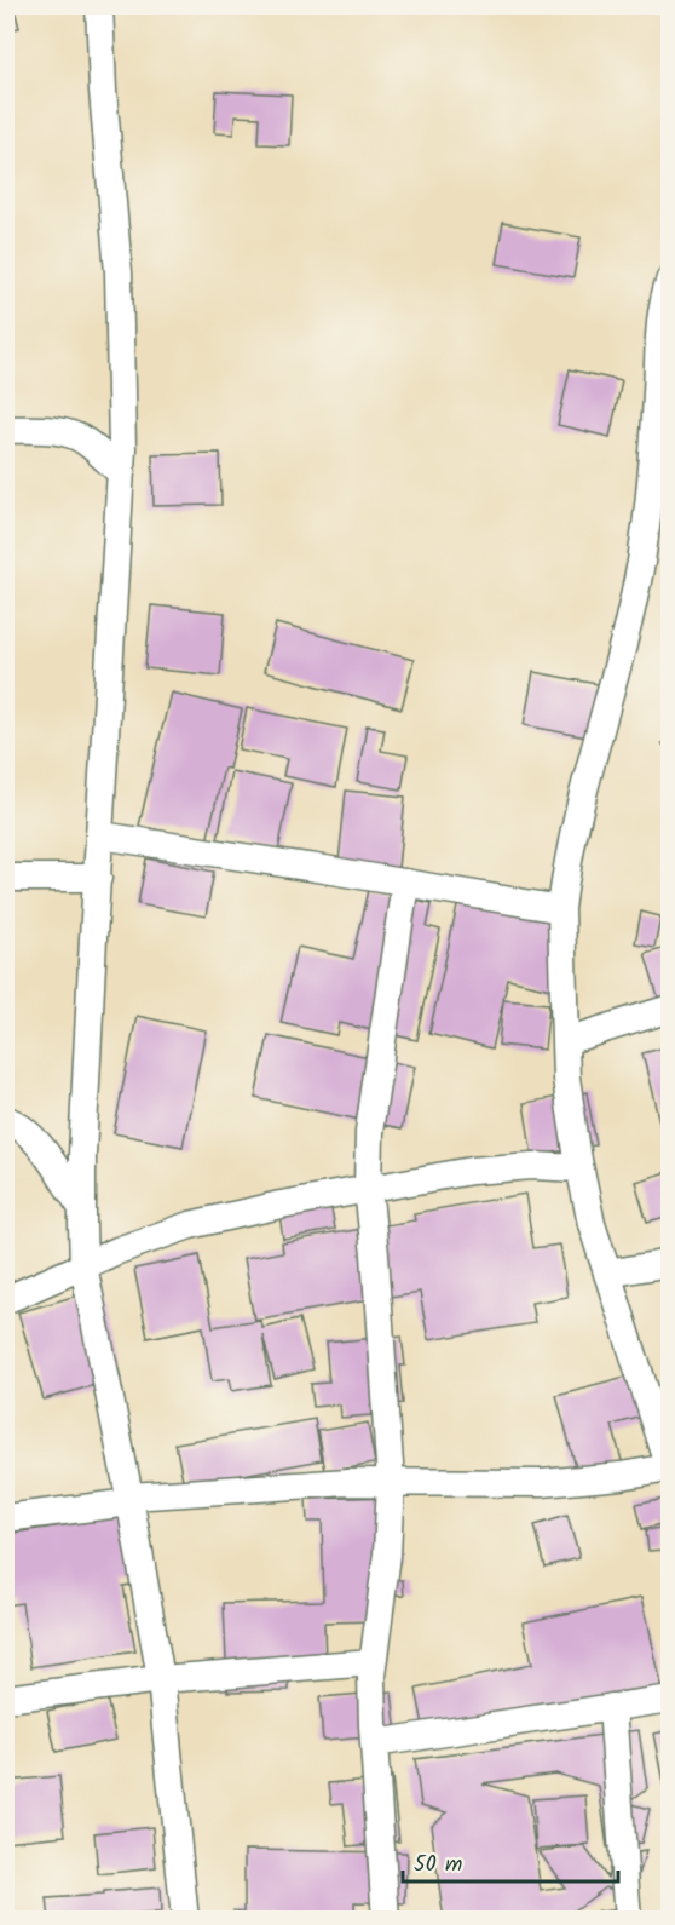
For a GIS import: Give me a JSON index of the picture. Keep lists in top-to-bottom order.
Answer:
{
  "scale_bar": "50 m"
}
